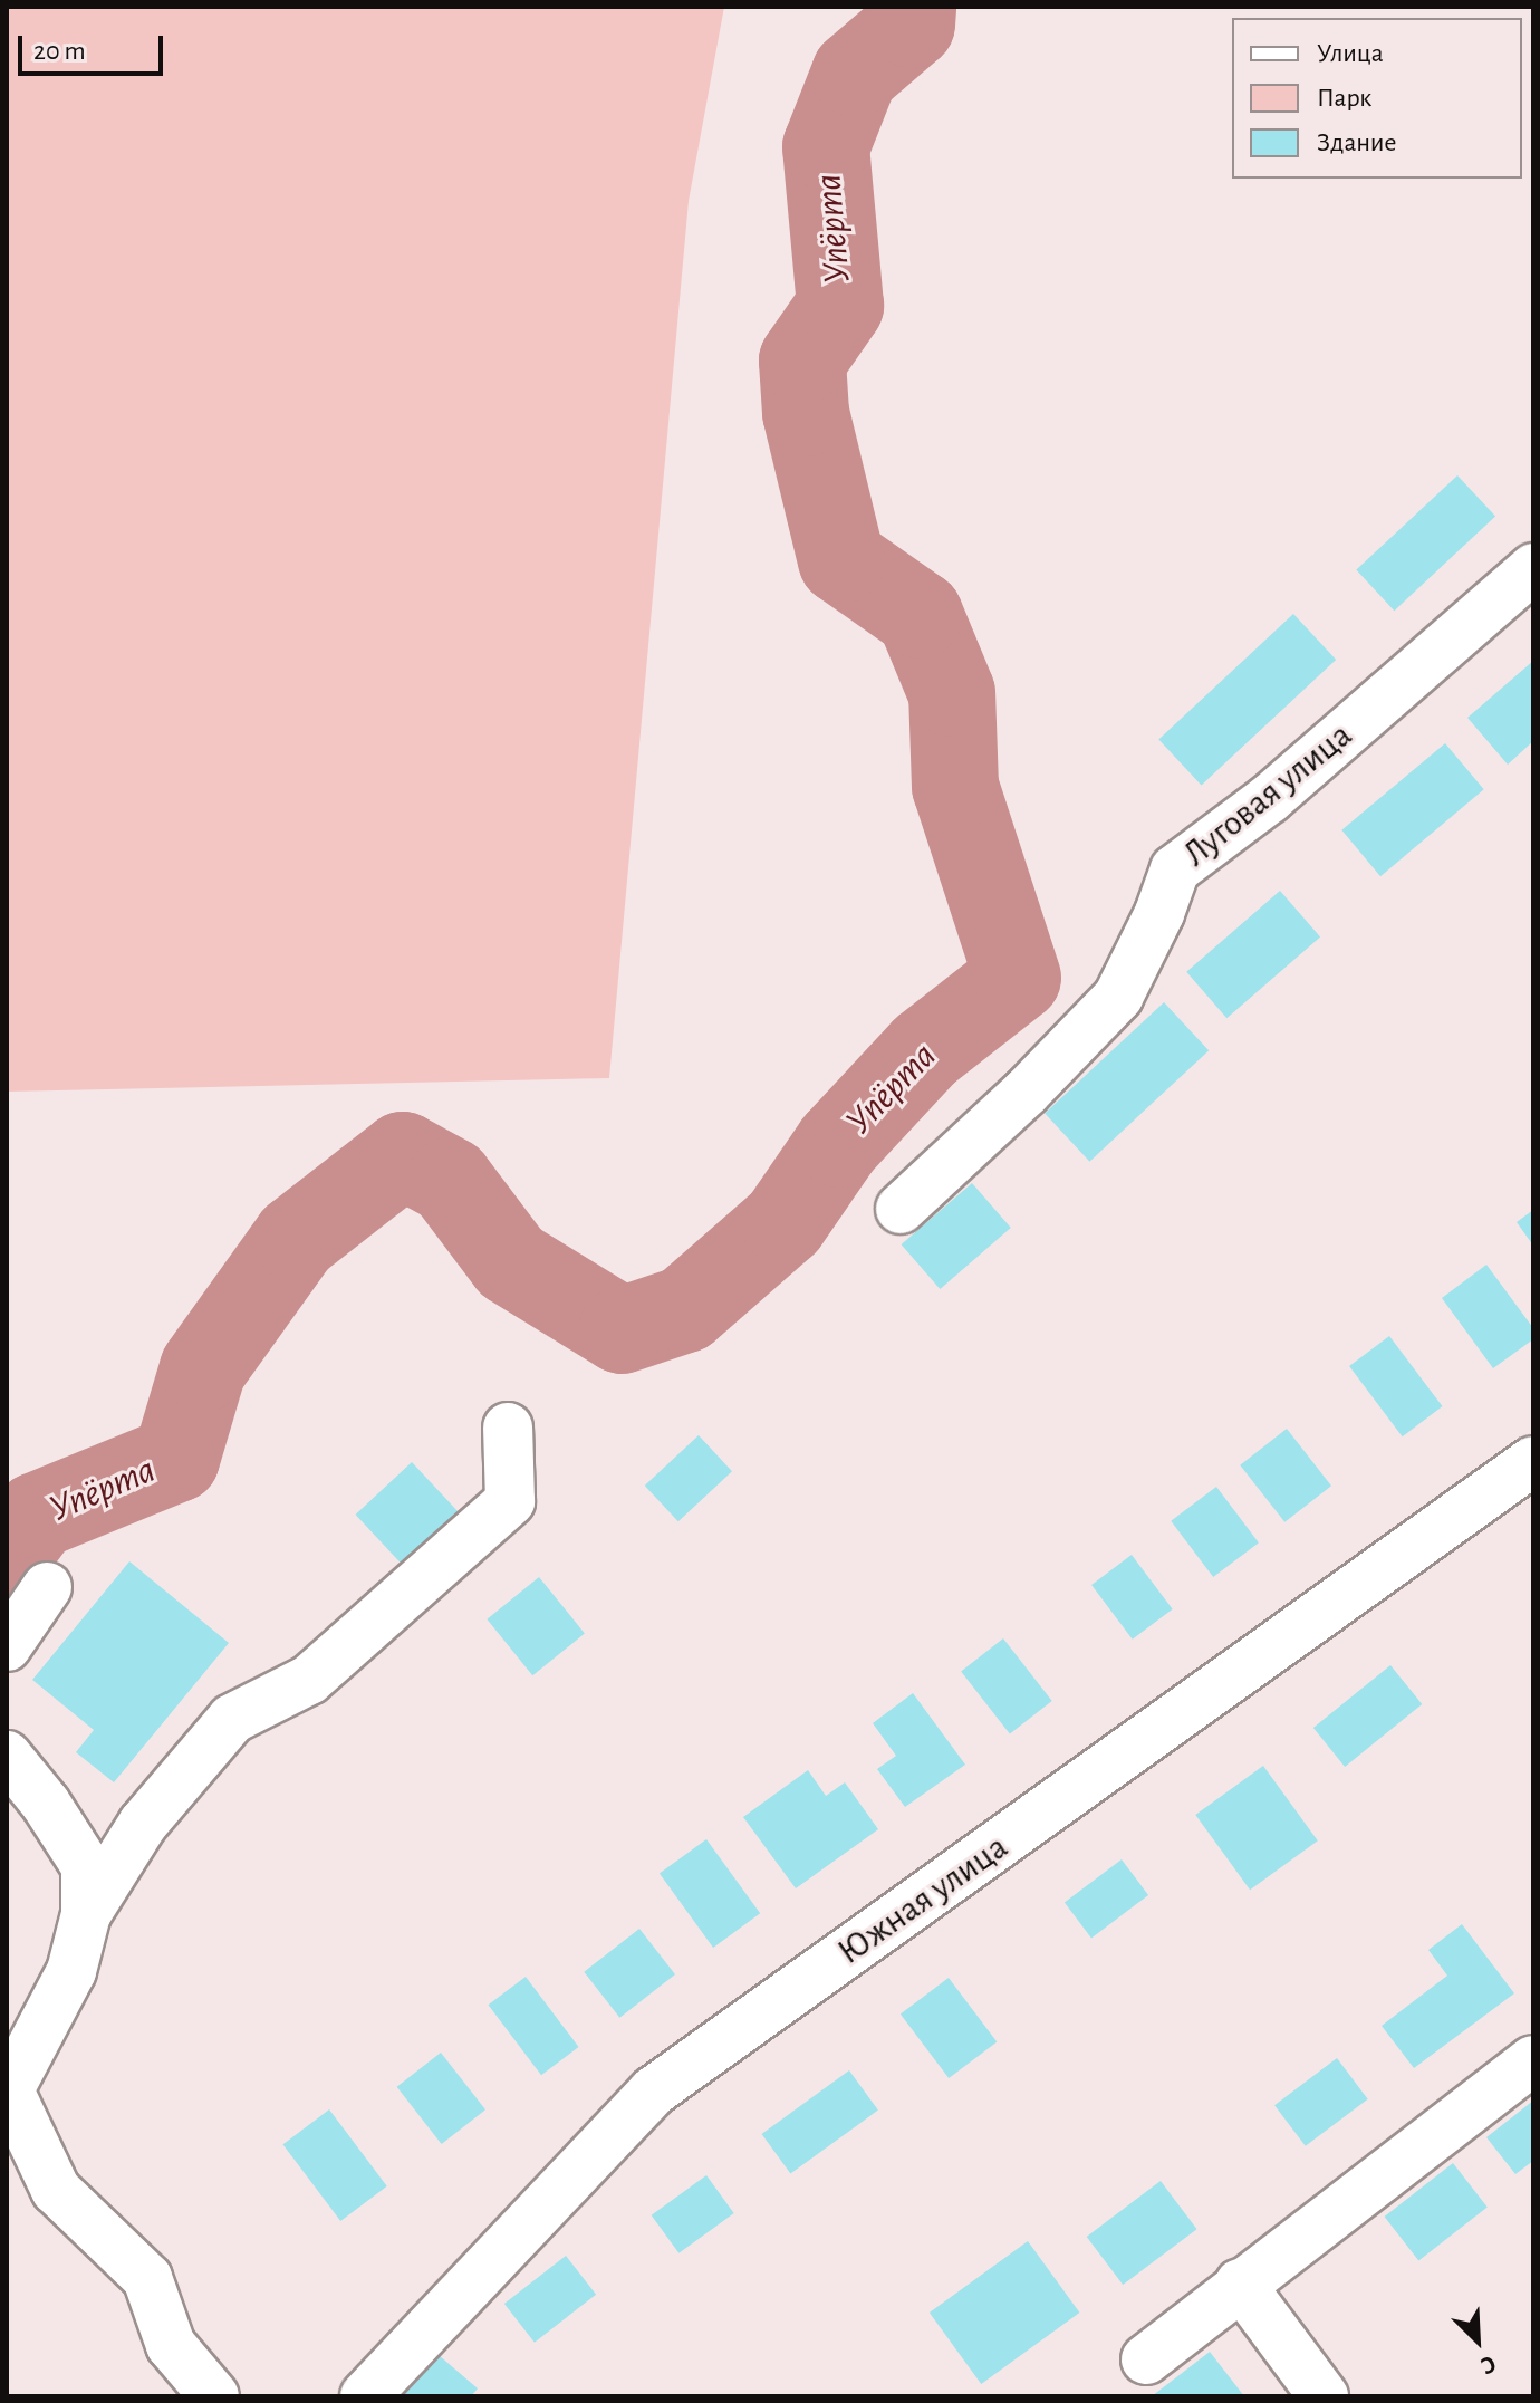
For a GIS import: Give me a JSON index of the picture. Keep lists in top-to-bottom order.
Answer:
{
  "streets": {
    "street": ["Луговая улица", "Южная улица"]
  },
  "water": ["Упёрта"],
  "legend": ["Улица", "Парк", "Здание"],
  "scale_bar": "20 m",
  "north": "bottom right"
}
